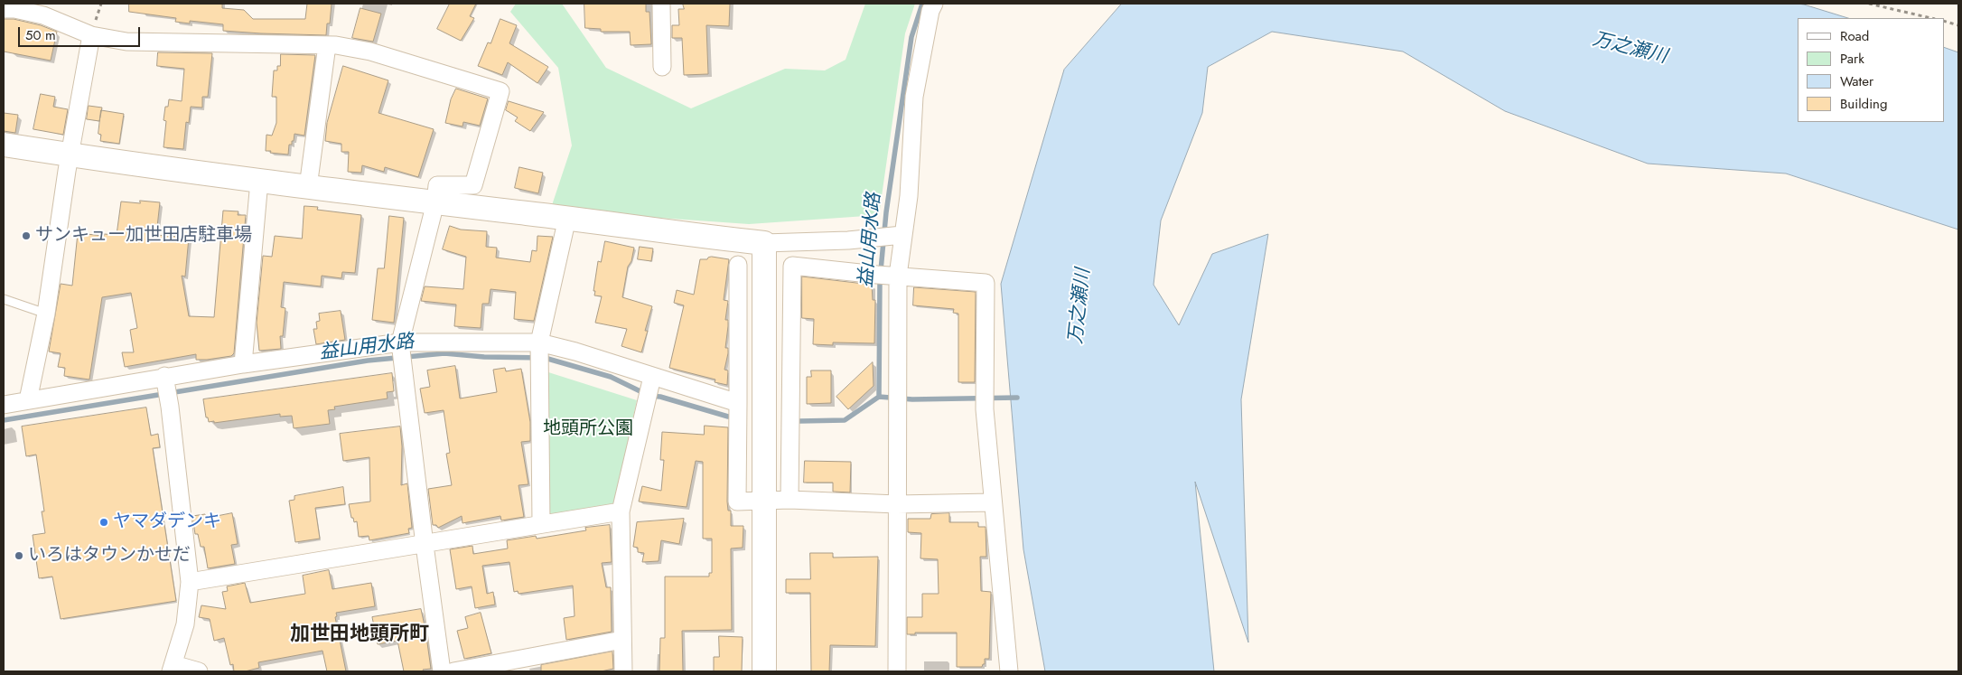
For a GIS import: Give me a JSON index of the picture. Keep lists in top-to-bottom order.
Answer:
{
  "districts": ["加世田地頭所町"],
  "water": ["万之瀬川", "益山用水路"],
  "parks": ["地頭所公園"],
  "places": ["サンキュー加世田店駐車場", "ヤマダデンキ", "いろはタウンかせだ"],
  "legend": [
    "Road",
    "Park",
    "Water",
    "Building"
  ],
  "scale_bar": "50 m"
}
